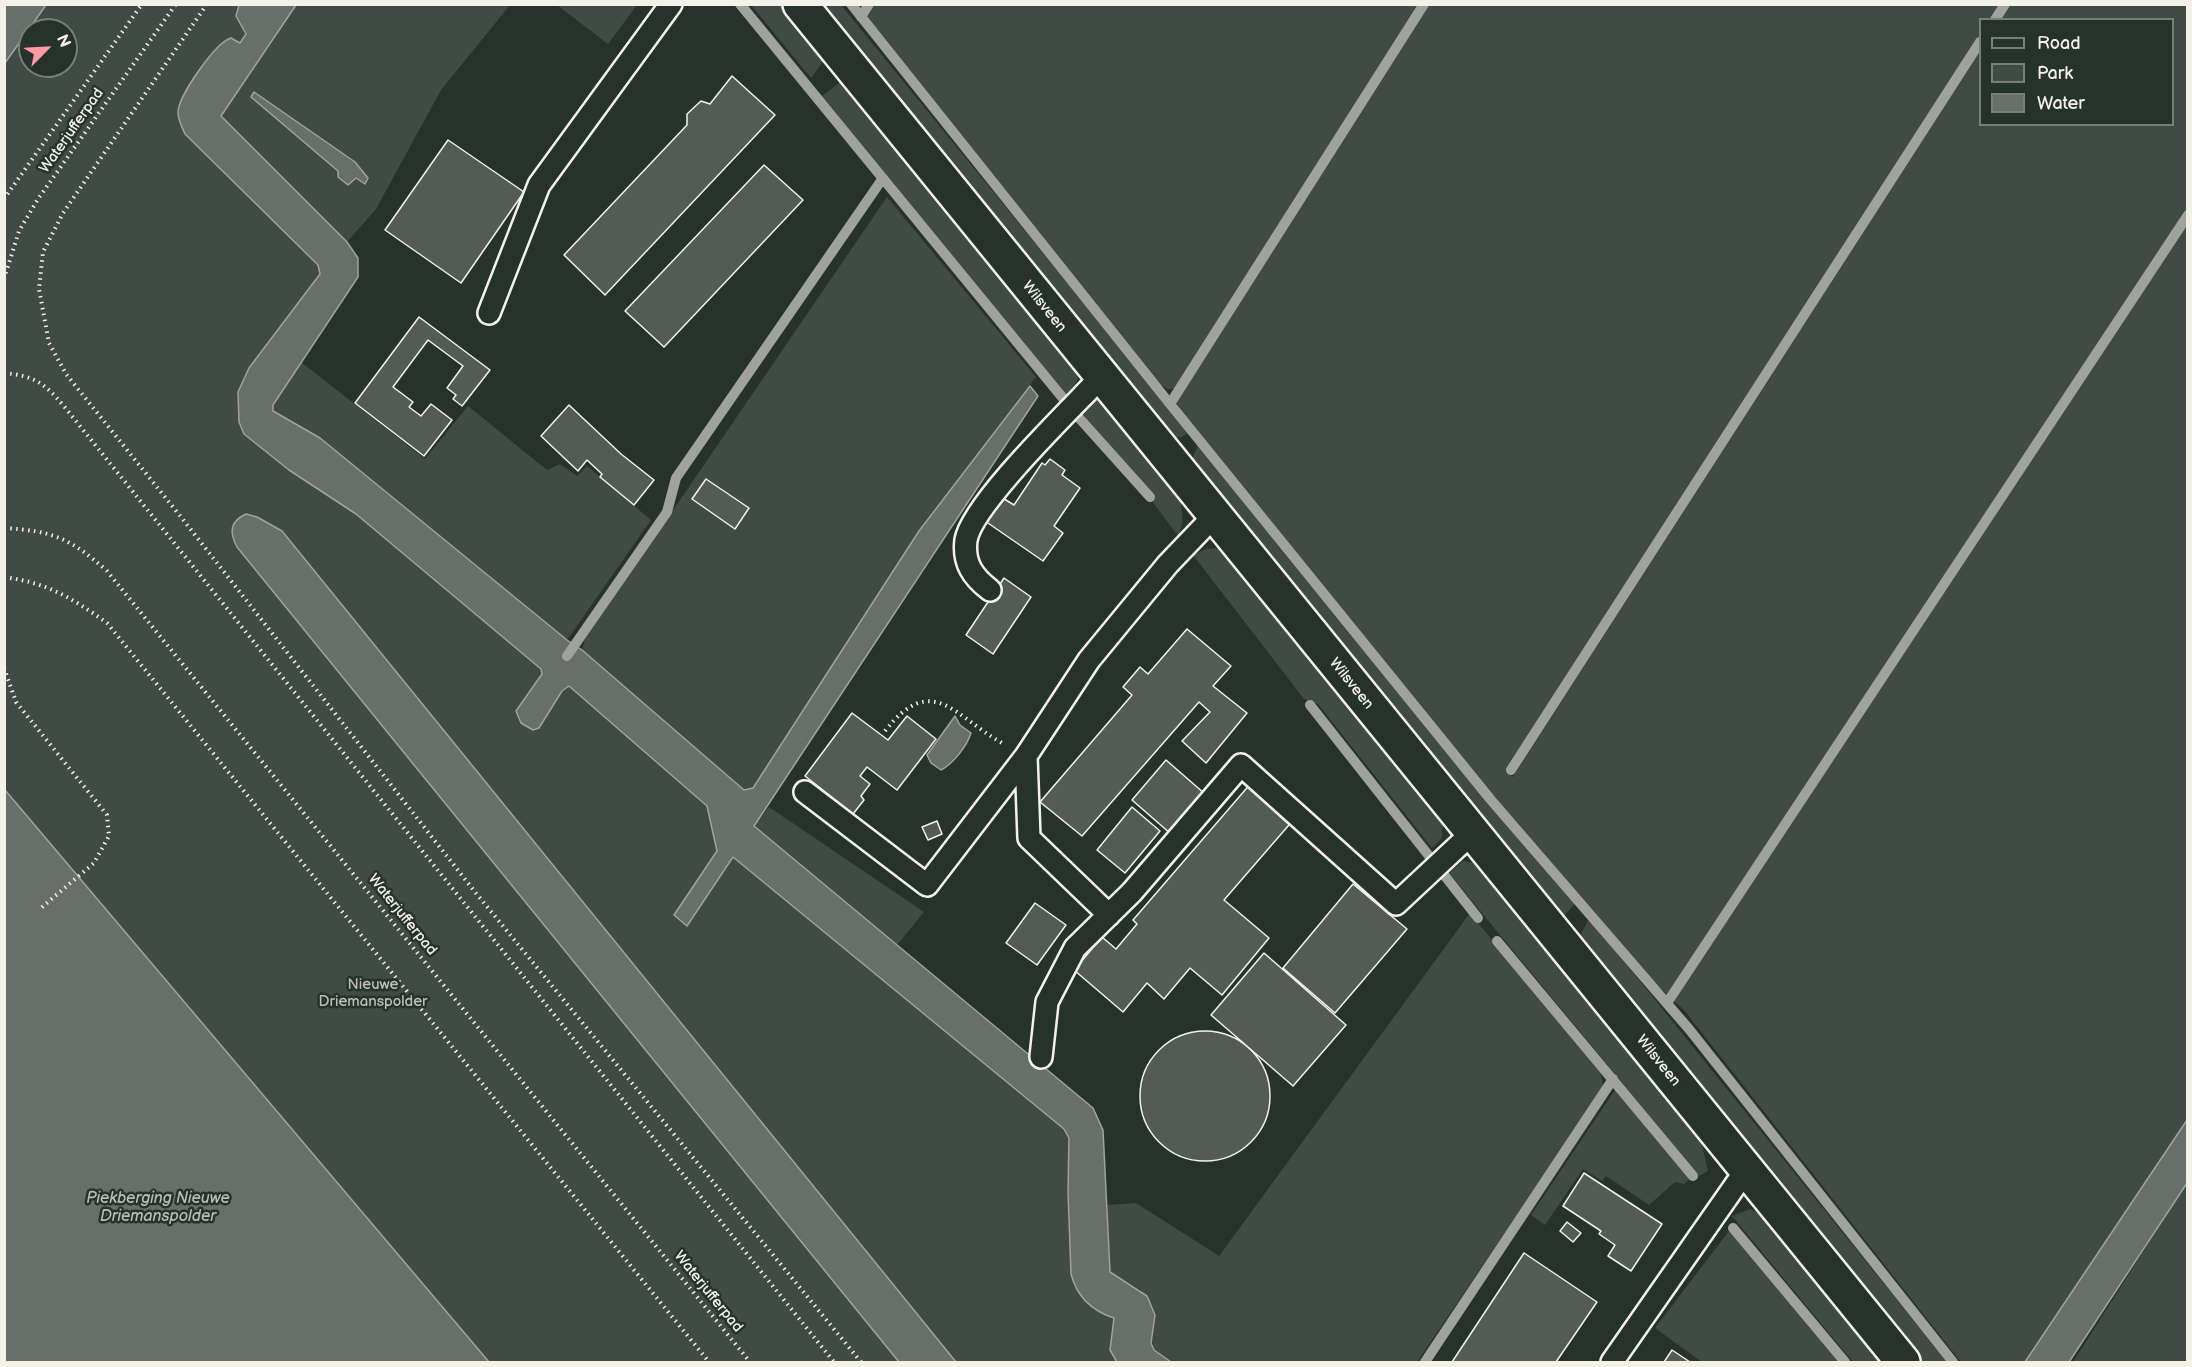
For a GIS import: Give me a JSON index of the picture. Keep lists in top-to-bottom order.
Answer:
{
  "streets": {
    "street": ["Wilsveen"],
    "path": ["Waterjufferpad"]
  },
  "water": ["Piekberging Nieuwe Driemanspolder"],
  "parks": ["Nieuwe Driemanspolder"],
  "legend": ["Road", "Park", "Water"],
  "north": "top right"
}
